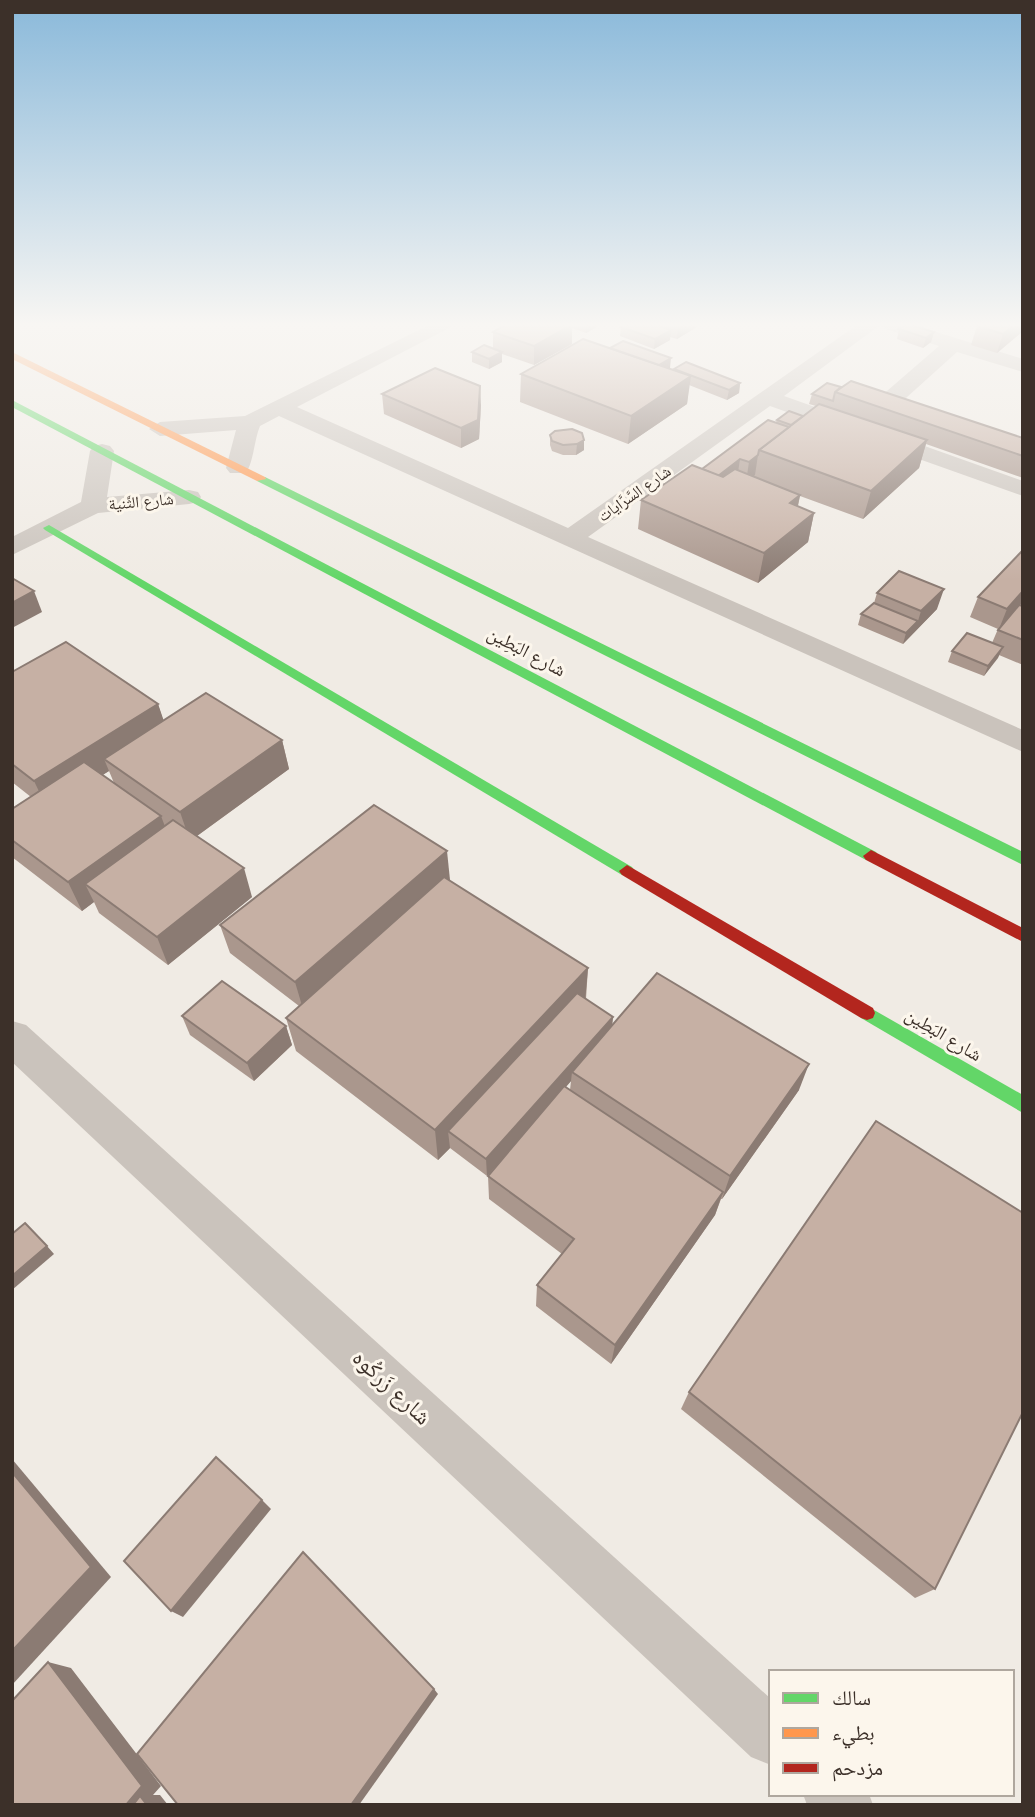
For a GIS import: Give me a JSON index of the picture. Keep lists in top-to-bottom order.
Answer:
{
  "streets": {
    "main road": ["شارع البَطِين"],
    "street": ["شارع السَّرَّايات", "شارع الثَّنية", "شارع زَركُوه"]
  },
  "crossings": [
    ["شارع الثَّنية", "شارع البَطِين"]
  ],
  "legend": ["سالك", "بطيء", "مزدحم"]
}
